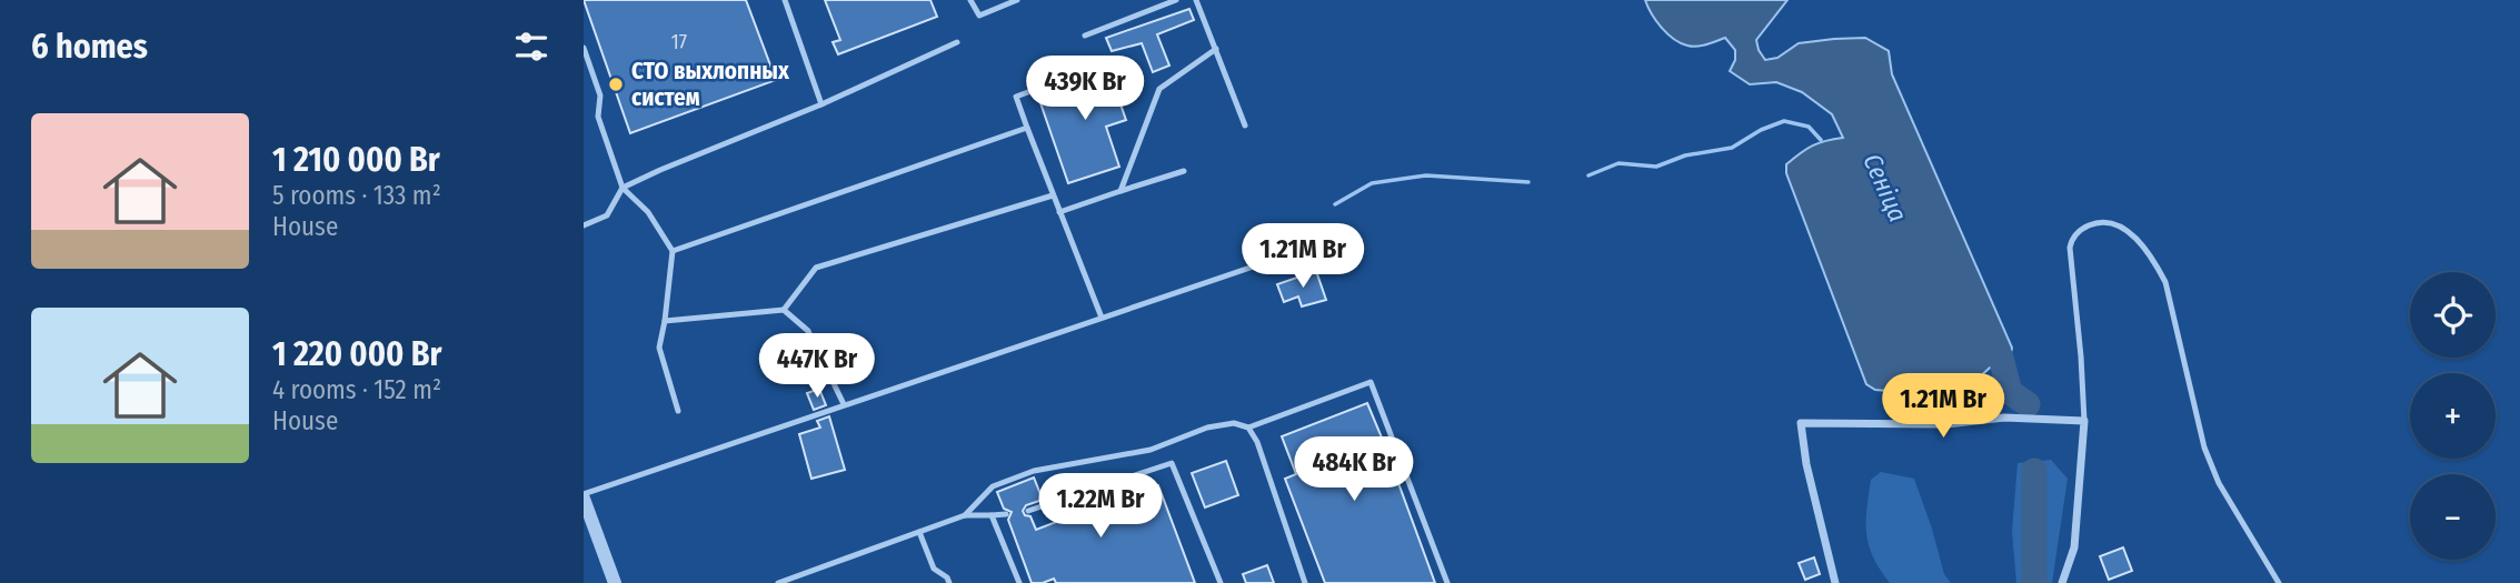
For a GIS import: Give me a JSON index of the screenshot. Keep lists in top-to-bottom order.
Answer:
{
  "water": ["Сеніца"],
  "places": ["СТО выхлопных систем"],
  "house_numbers": ["17"],
  "page": {
    "heading": "6 homes",
    "price": [
      "439K Br",
      "1.21M Br",
      "447K Br",
      "1.21M Br",
      "484K Br",
      "1.22M Br"
    ],
    "list": [
      {
        "name": "1 210 000 Br",
        "note": "5 rooms · 133 m² · House"
      },
      {
        "name": "1 220 000 Br",
        "note": "4 rooms · 152 m² · House"
      }
    ],
    "map_buttons": ["+", "−"]
  }
}
